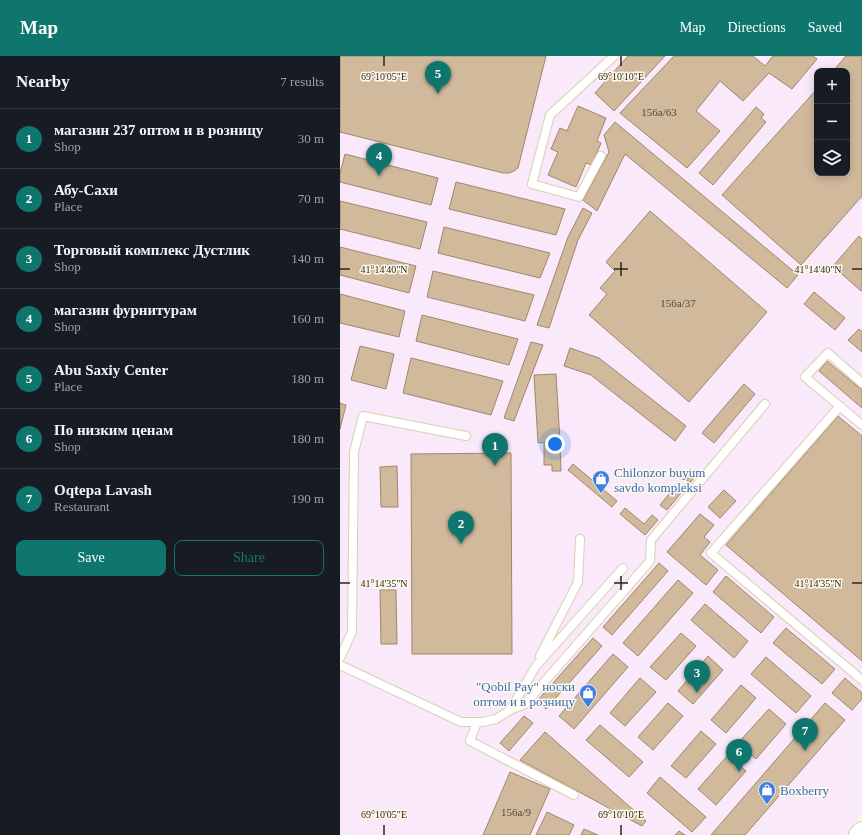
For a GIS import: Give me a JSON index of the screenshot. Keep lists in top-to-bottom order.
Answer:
{
  "places": {
    "shop": ["Chilonzor buyum savdo kompleksi", "\"Qobil Pay\" носки оптом и в розницу", "Boxberry"]
  },
  "house_numbers": ["156a/63", "156a/37", "156a/9"],
  "page": {
    "header": "Map",
    "nav": ["Map", "Directions", "Saved"],
    "heading": ["Nearby", "7 results"],
    "pins": [
      "5",
      "4",
      "1",
      "2",
      "3",
      "7",
      "6"
    ],
    "map_buttons": ["+", "−"],
    "list": [
      {
        "mark": "1",
        "name": "магазин 237 оптом и в розницу",
        "note": "Shop",
        "value": "30 m"
      },
      {
        "mark": "2",
        "name": "Абу-Сахи",
        "note": "Place",
        "value": "70 m"
      },
      {
        "mark": "3",
        "name": "Торговый комплекс Дустлик",
        "note": "Shop",
        "value": "140 m"
      },
      {
        "mark": "4",
        "name": "магазин фурнитурам",
        "note": "Shop",
        "value": "160 m"
      },
      {
        "mark": "5",
        "name": "Abu Saxiy Center",
        "note": "Place",
        "value": "180 m"
      },
      {
        "mark": "6",
        "name": "По низким ценам",
        "note": "Shop",
        "value": "180 m"
      },
      {
        "mark": "7",
        "name": "Oqtepa Lavash",
        "note": "Restaurant",
        "value": "190 m"
      }
    ],
    "buttons": ["Save", "Share"]
  },
  "coordinates": [
    "69°10'05\"E",
    "69°10'10\"E",
    "41°14'40\"N",
    "41°14'35\"N"
  ]
}
